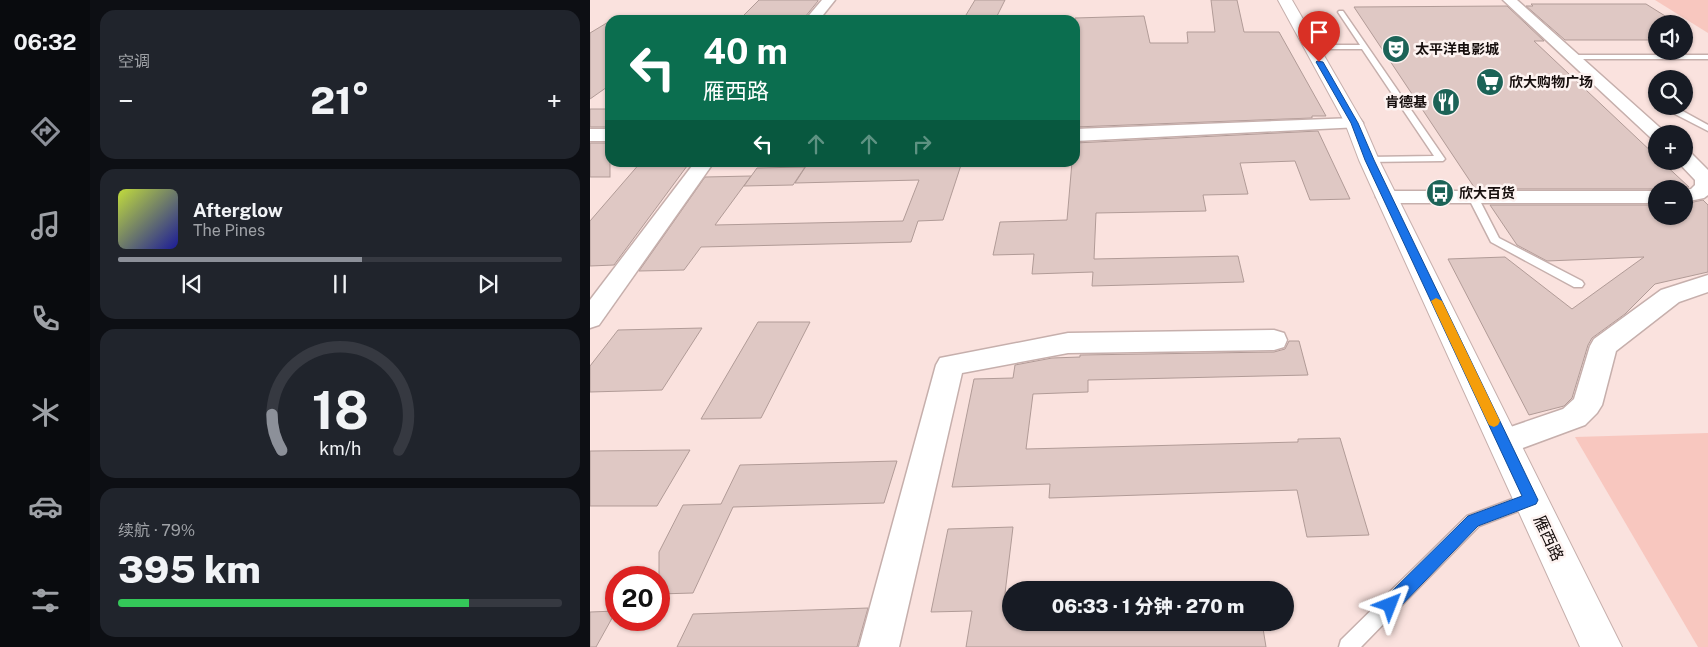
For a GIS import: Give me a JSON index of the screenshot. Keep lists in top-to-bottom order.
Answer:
{
  "streets": {
    "main road": ["雁西路"]
  },
  "places": {
    "theatre": ["太平洋电影城"],
    "supermarket": ["欣大购物广场"],
    "restaurant": ["肯德基"],
    "bus stop": ["欣大百货"]
  },
  "page": {
    "tabs": "06:32",
    "tile": [
      "空调",
      ["续航 · 79%", "395 km"]
    ],
    "map_buttons": ["+", "−"],
    "turn": ["40 m", "雁西路"],
    "heat": ["−", "21°", "+"],
    "song": ["Afterglow", "The Pines"],
    "limit": "20",
    "trip": "06:33 · 1 分钟 · 270 m",
    "gauge": ["18", "km/h"]
  }
}
